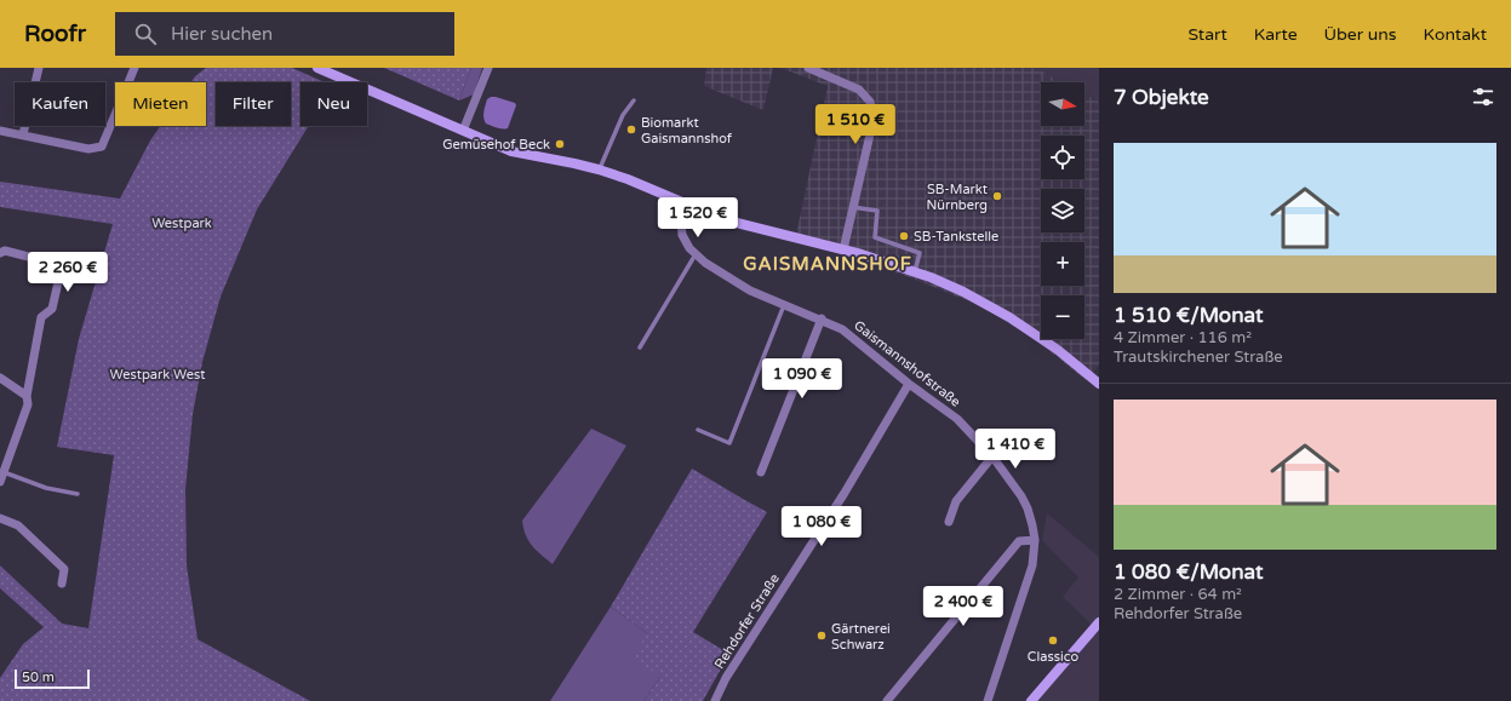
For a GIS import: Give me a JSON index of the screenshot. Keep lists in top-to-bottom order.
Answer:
{
  "streets": {
    "street": ["Gaismannshofstraße", "Rehdorfer Straße"]
  },
  "crossings": [
    ["Gaismannshofstraße", "Rehdorfer Straße"]
  ],
  "districts": ["GAISMANNSHOF"],
  "parks": ["Westpark", "Westpark West"],
  "places": [
    "Biomarkt Gaismannshof",
    "Gemüsehof Beck",
    "SB-Markt Nürnberg",
    "SB-Tankstelle",
    "Gärtnerei Schwarz",
    "Classico"
  ],
  "scale_bar": "50 m",
  "north": "right",
  "page": {
    "header": "Roofr",
    "search": "Hier suchen",
    "nav": [
      "Start",
      "Karte",
      "Über uns",
      "Kontakt"
    ],
    "heading": "7 Objekte",
    "map_buttons": ["+", "−"],
    "chip": [
      "Kaufen",
      "Mieten",
      "Filter",
      "Neu"
    ],
    "price": [
      "1 510 €",
      "1 520 €",
      "2 260 €",
      "1 090 €",
      "1 410 €",
      "1 080 €",
      "2 400 €"
    ],
    "list": [
      {
        "name": "1 510 €/Monat",
        "note": "4 Zimmer · 116 m² · Trautskirchener Straße"
      },
      {
        "name": "1 080 €/Monat",
        "note": "2 Zimmer · 64 m² · Rehdorfer Straße"
      }
    ],
    "scale": "50 m"
  }
}
